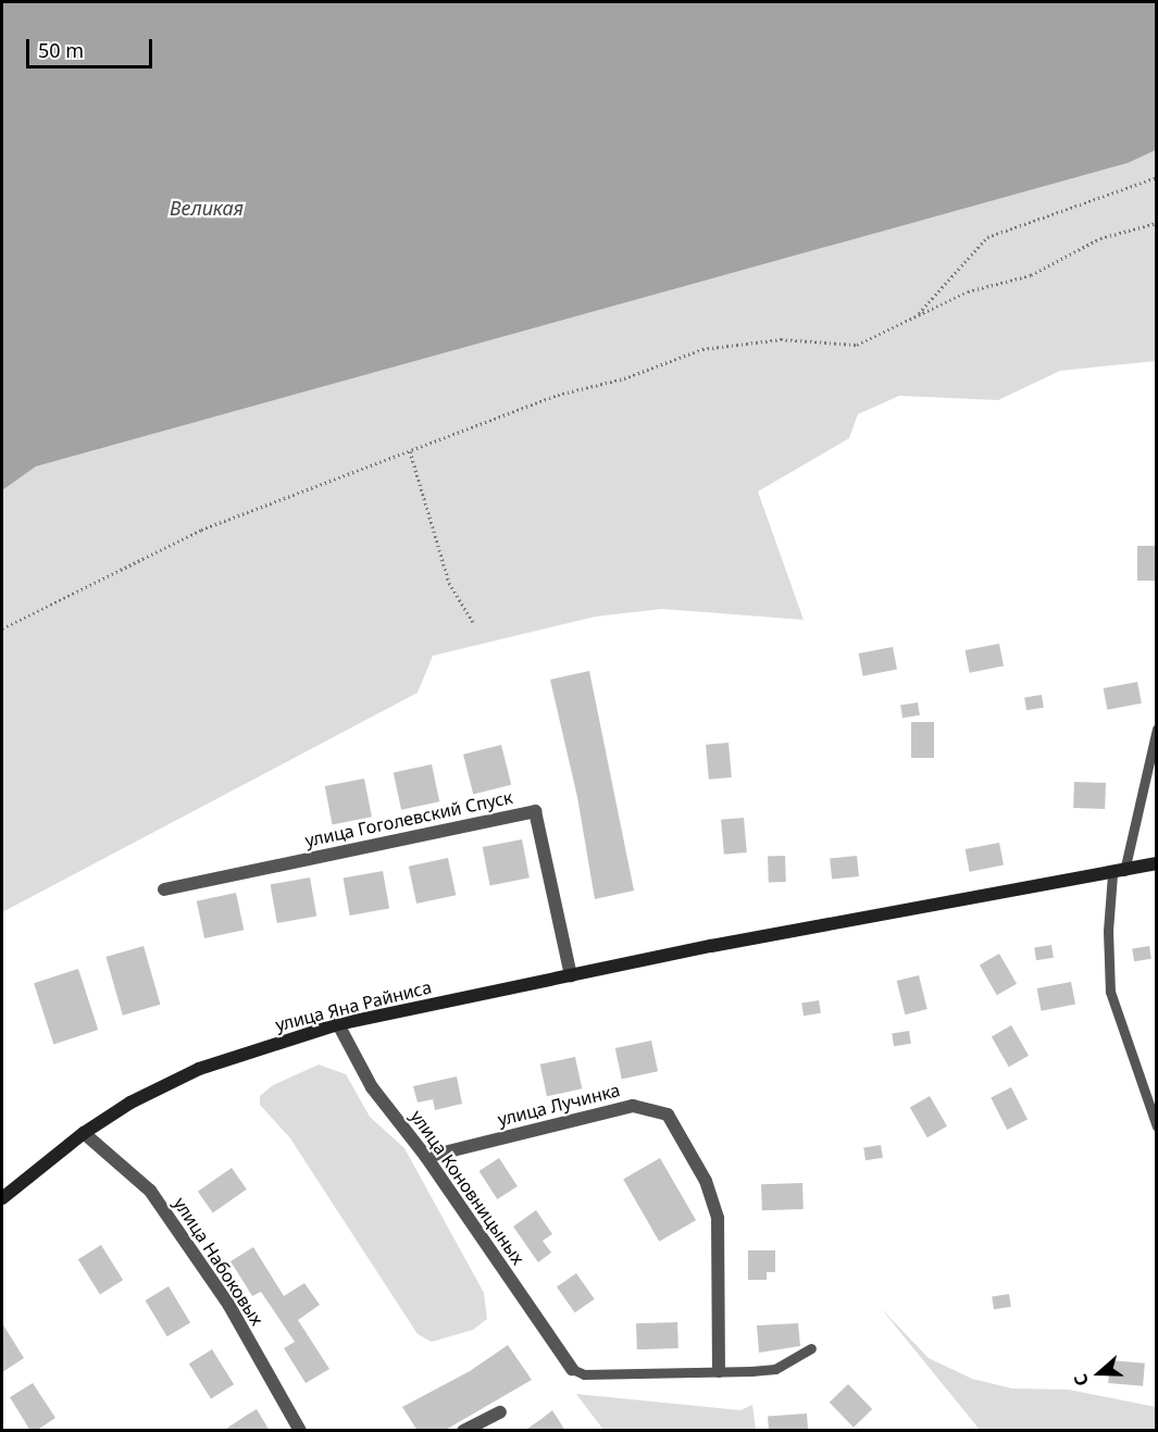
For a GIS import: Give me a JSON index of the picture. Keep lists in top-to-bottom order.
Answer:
{
  "streets": {
    "street": [
      "улица Гоголевский Спуск",
      "улица Яна Райниса",
      "улица Лучинка",
      "улица Коновницыных",
      "улица Набоковых"
    ]
  },
  "crossings": [
    ["улица Гоголевский Спуск", "улица Яна Райниса"],
    ["улица Яна Райниса", "улица Коновницыных"],
    ["улица Яна Райниса", "улица Набоковых"],
    ["улица Лучинка", "улица Коновницыных"]
  ],
  "water": ["Великая"],
  "scale_bar": "50 m",
  "north": "left"
}
